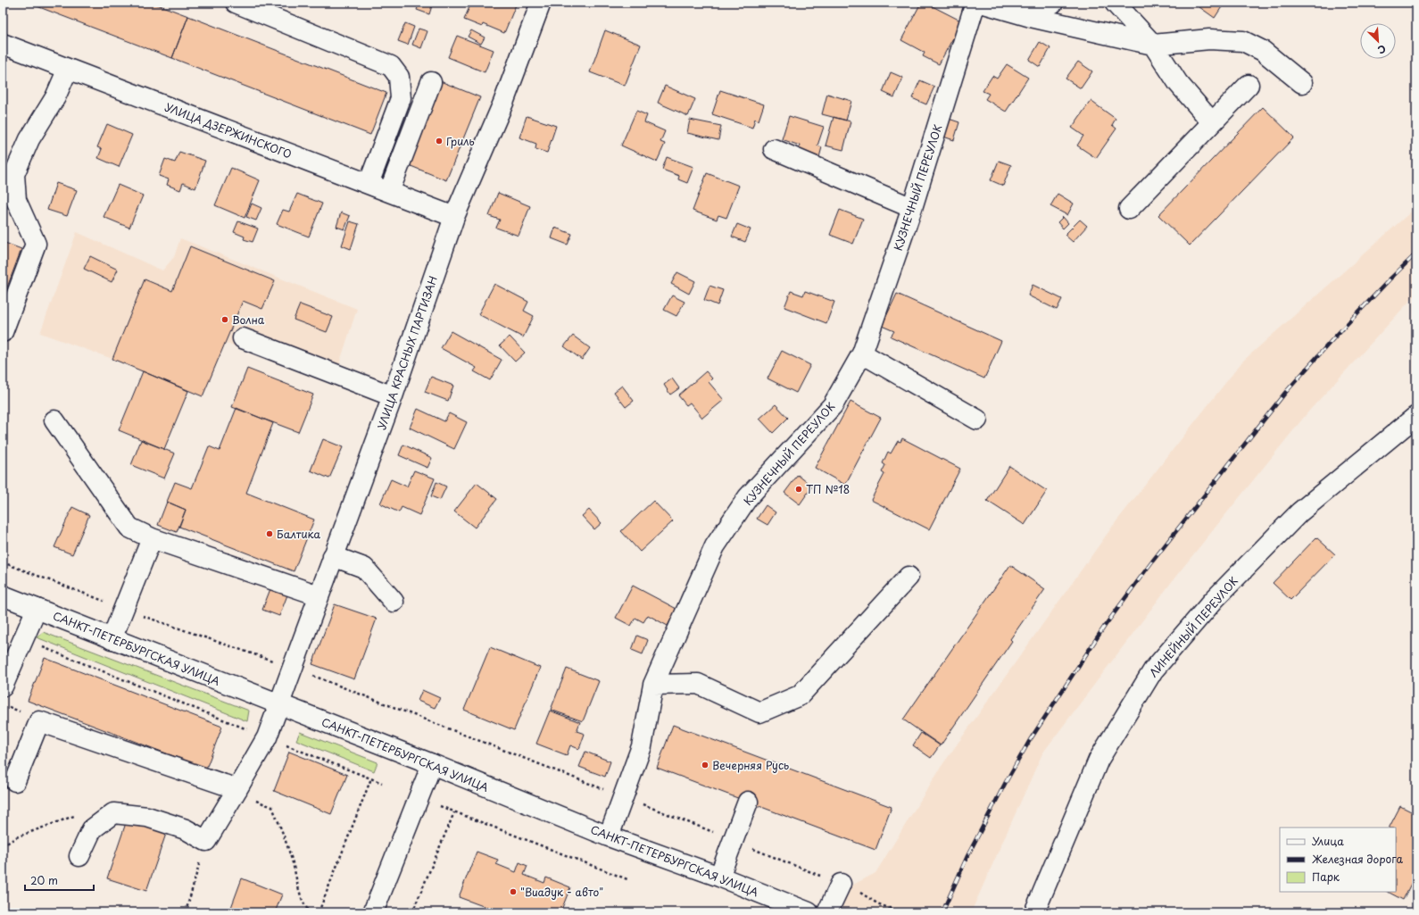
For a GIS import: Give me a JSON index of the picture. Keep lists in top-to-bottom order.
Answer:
{
  "streets": {
    "street": [
      "УЛИЦА ДЗЕРЖИНСКОГО",
      "КУЗНЕЧНЫЙ ПЕРЕУЛОК",
      "УЛИЦА КРАСНЫХ ПАРТИЗАН",
      "ЛИНЕЙНЫЙ ПЕРЕУЛОК",
      "САНКТ-ПЕТЕРБУРГСКАЯ УЛИЦА"
    ]
  },
  "crossings": [
    ["УЛИЦА ДЗЕРЖИНСКОГО", "УЛИЦА КРАСНЫХ ПАРТИЗАН"],
    ["КУЗНЕЧНЫЙ ПЕРЕУЛОК", "САНКТ-ПЕТЕРБУРГСКАЯ УЛИЦА"],
    ["УЛИЦА КРАСНЫХ ПАРТИЗАН", "САНКТ-ПЕТЕРБУРГСКАЯ УЛИЦА"]
  ],
  "places": [
    "Гриль",
    "Волна",
    "ТП №18",
    "Балтика",
    "Вечерняя Русь",
    "\"Виадук - авто\""
  ],
  "legend": ["Улица", "Железная дорога", "Парк"],
  "scale_bar": "20 m",
  "north": "bottom right"
}
